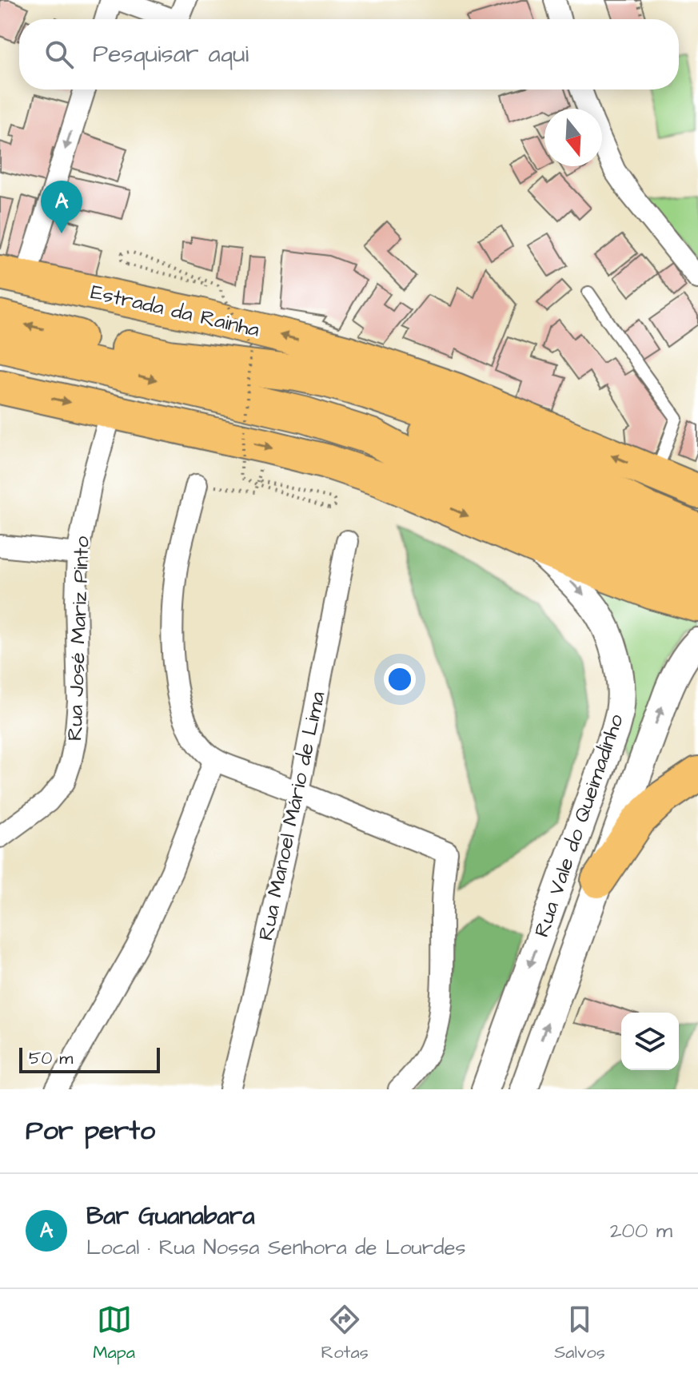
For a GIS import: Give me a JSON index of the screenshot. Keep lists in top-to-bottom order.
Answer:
{
  "streets": {
    "main road": ["Estrada da Rainha"],
    "street": ["Rua José Mariz Pinto", "Rua Manoel Mário de Lima", "Rua Vale do Queimadinho"]
  },
  "scale_bar": "50 m",
  "north": "bottom",
  "page": {
    "search": "Pesquisar aqui",
    "pins": "A",
    "scale": "50 m",
    "heading": "Por perto",
    "list": [
      {
        "mark": "A",
        "name": "Bar Guanabara",
        "note": "Local · Rua Nossa Senhora de Lourdes",
        "value": "200 m"
      }
    ],
    "nav": ["Mapa", "Rotas", "Salvos"]
  }
}
